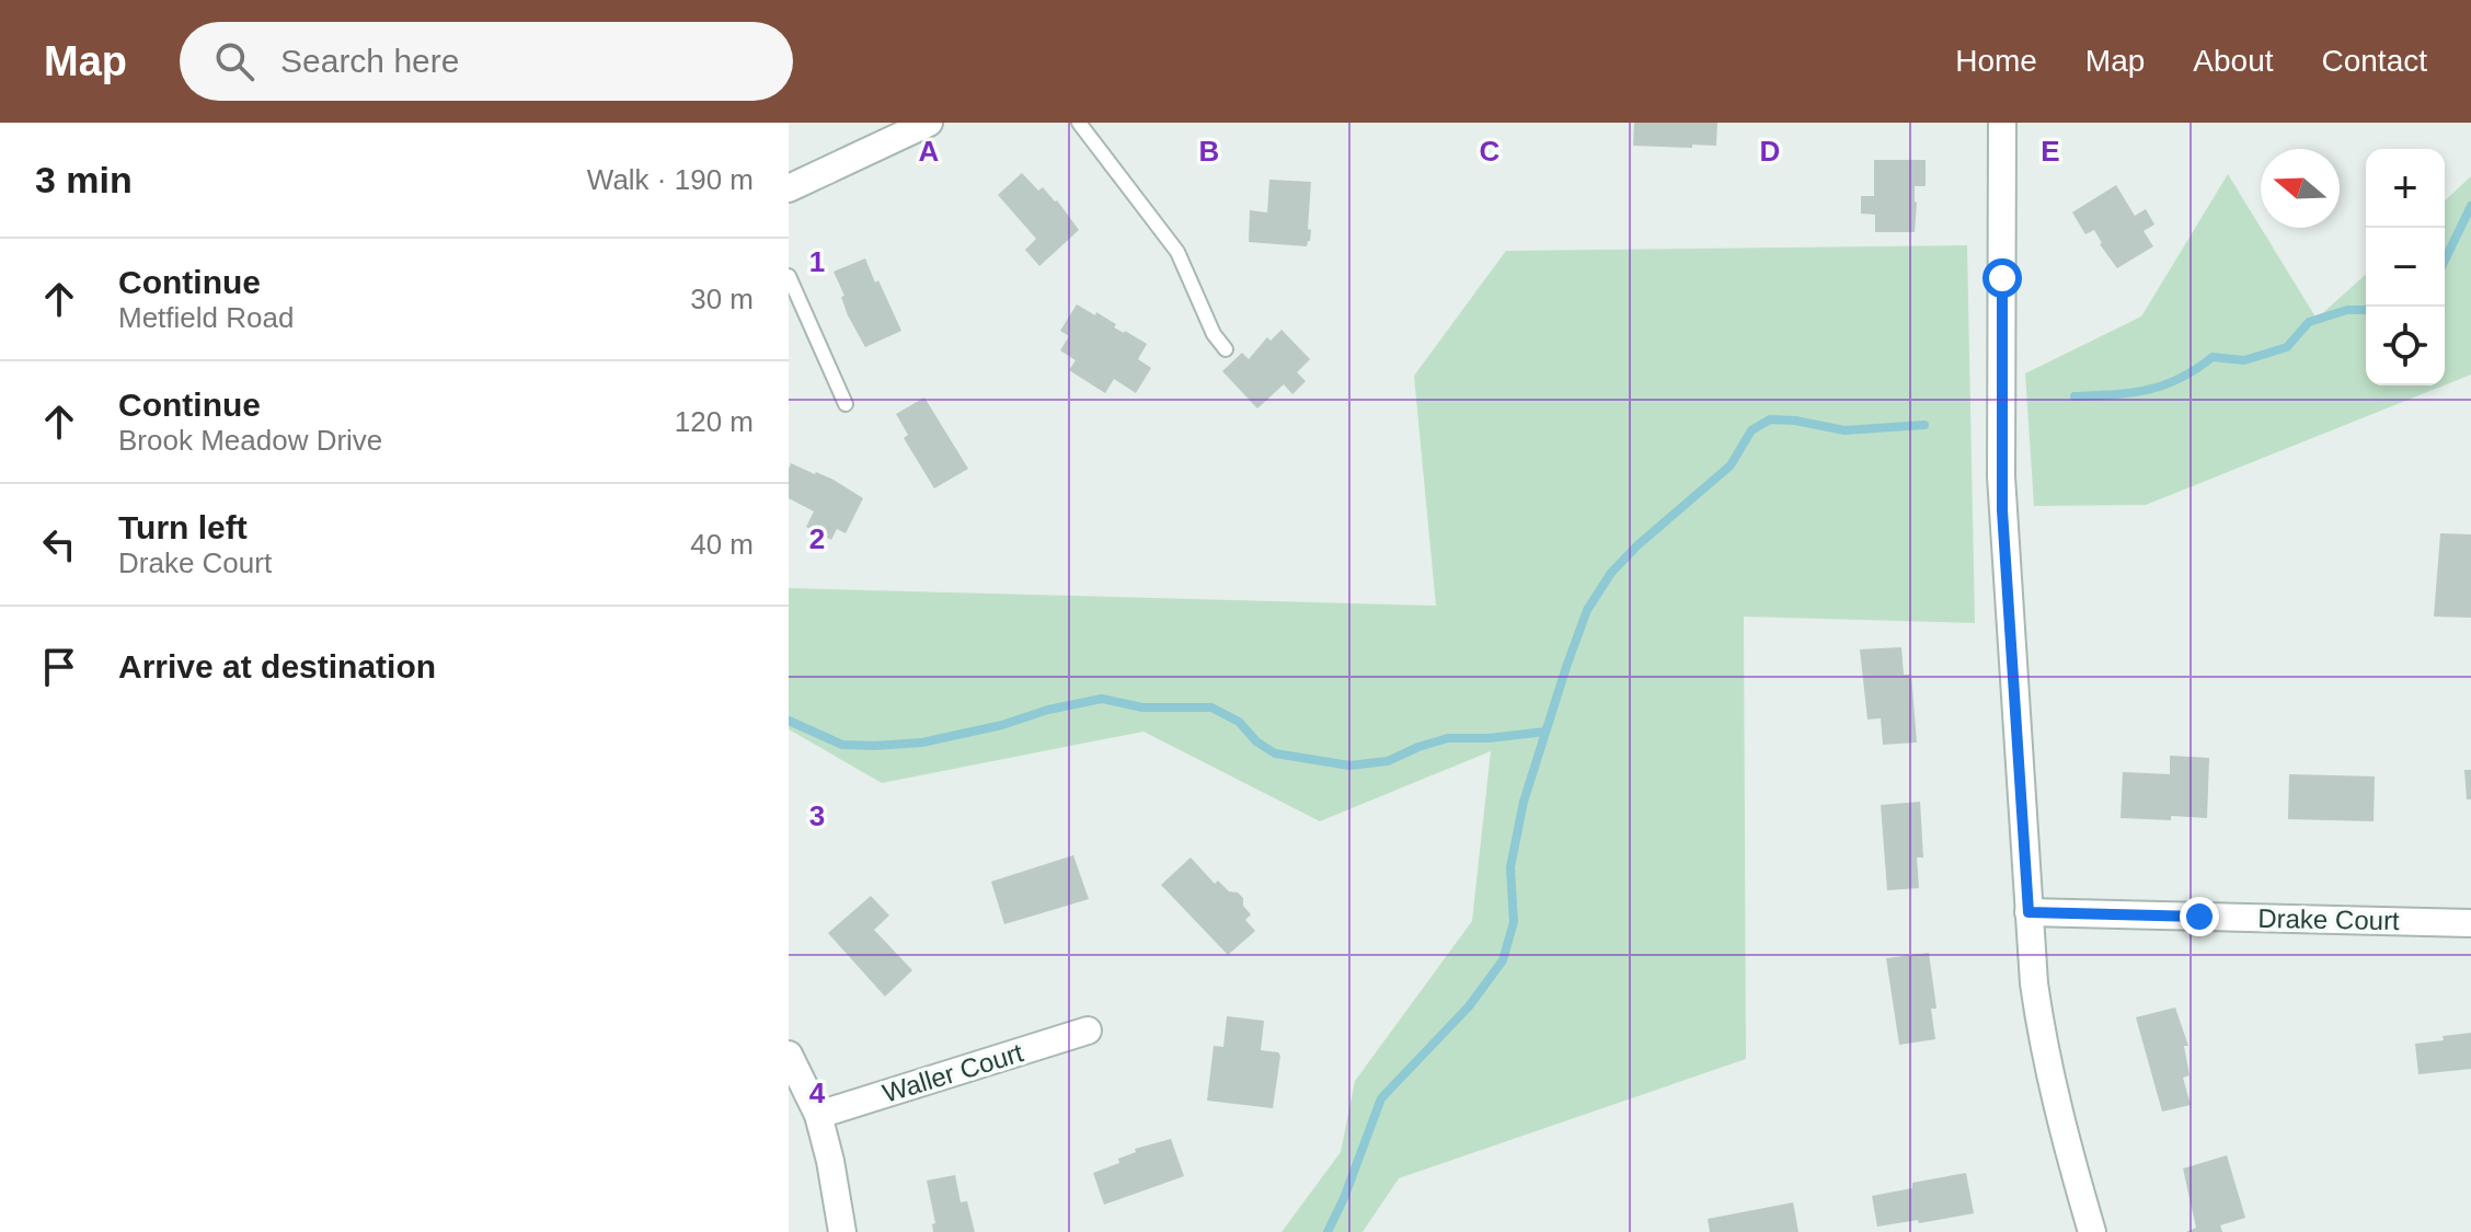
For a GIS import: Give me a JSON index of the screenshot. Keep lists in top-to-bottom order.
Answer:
{
  "streets": {
    "street": ["Drake Court", "Waller Court"]
  },
  "north": "left",
  "page": {
    "header": "Map",
    "search": "Search here",
    "nav": [
      "Home",
      "Map",
      "About",
      "Contact"
    ],
    "heading": ["3 min", "Walk · 190 m"],
    "map_buttons": ["+", "−"],
    "list": [
      ["Continue", "Metfield Road", "30 m"],
      ["Continue", "Brook Meadow Drive", "120 m"],
      ["Turn left", "Drake Court", "40 m"],
      "Arrive at destination"
    ]
  },
  "grid": {
    "columns": [
      "A",
      "B",
      "C",
      "D",
      "E"
    ],
    "rows": [
      "1",
      "2",
      "3",
      "4"
    ]
  }
}
